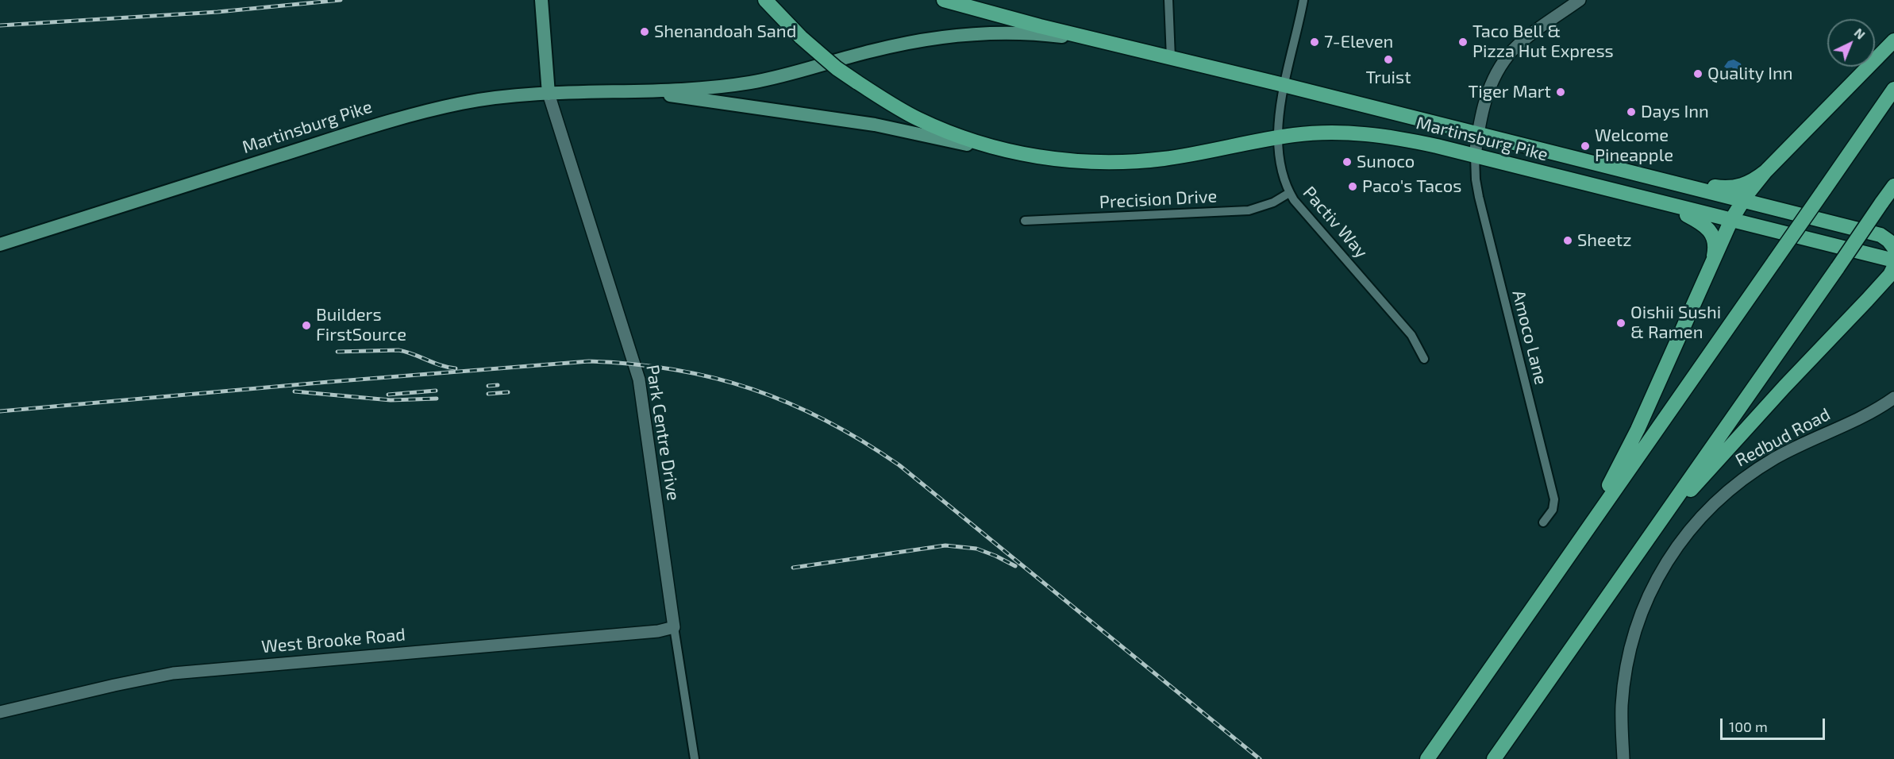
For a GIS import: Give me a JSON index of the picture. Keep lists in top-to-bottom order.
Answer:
{
  "streets": {
    "highway": ["Martinsburg Pike"],
    "street": [
      "Precision Drive",
      "Pactiv Way",
      "Amoco Lane",
      "Park Centre Drive",
      "Redbud Road",
      "West Brooke Road"
    ]
  },
  "crossings": [
    ["Martinsburg Pike", "Pactiv Way"],
    ["Martinsburg Pike", "Amoco Lane"],
    ["Martinsburg Pike", "Park Centre Drive"],
    ["Precision Drive", "Pactiv Way"],
    ["Park Centre Drive", "West Brooke Road"]
  ],
  "places": [
    "Shenandoah Sand",
    "7-Eleven",
    "Taco Bell & Pizza Hut Express",
    "Truist",
    "Quality Inn",
    "Tiger Mart",
    "Days Inn",
    "Welcome Pineapple",
    "Sunoco",
    "Paco's Tacos",
    "Sheetz",
    "Oishii Sushi & Ramen",
    "Builders FirstSource"
  ],
  "scale_bar": "100 m",
  "north": "top right"
}
